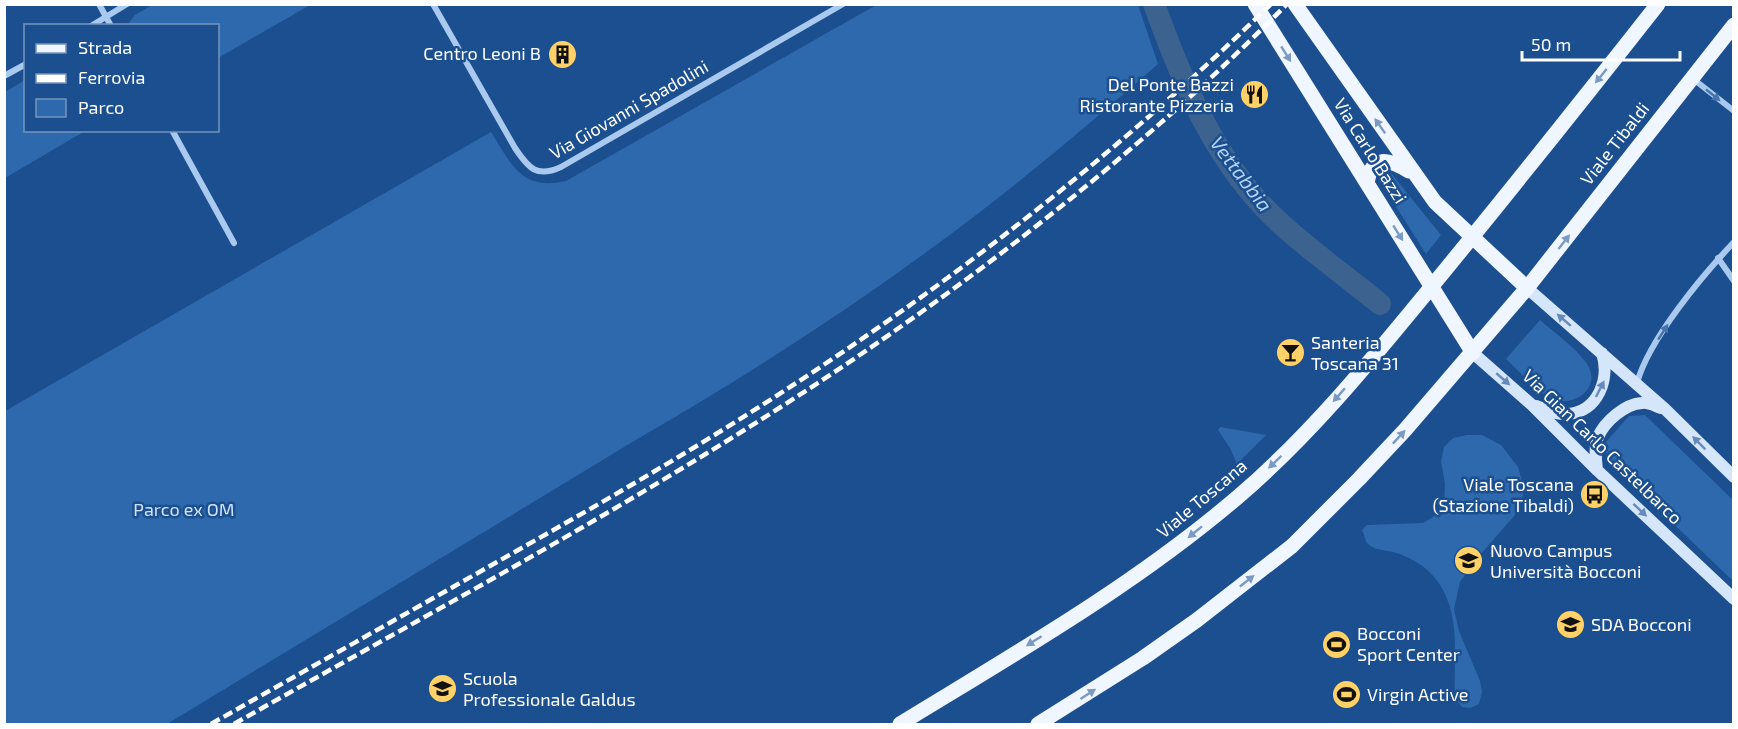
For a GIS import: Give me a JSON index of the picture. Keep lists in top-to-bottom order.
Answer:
{
  "streets": {
    "main road": [
      "Viale Tibaldi",
      "Via Carlo Bazzi",
      "Via Gian Carlo Castelbarco",
      "Viale Toscana"
    ],
    "street": ["Via Giovanni Spadolini"]
  },
  "crossings": [
    ["Viale Tibaldi", "Via Carlo Bazzi"],
    ["Via Carlo Bazzi", "Via Gian Carlo Castelbarco"],
    ["Via Carlo Bazzi", "Viale Toscana"]
  ],
  "water": ["Vettabbia"],
  "parks": ["Parco ex OM"],
  "places": {
    "building": ["Centro Leoni B"],
    "restaurant": ["Del Ponte Bazzi Ristorante Pizzeria"],
    "bar": ["Santeria Toscana 31"],
    "bus stop": ["Viale Toscana (Stazione Tibaldi)"],
    "school or university": ["Nuovo Campus Università Bocconi", "SDA Bocconi", "Scuola Professionale Galdus"],
    "sports": ["Bocconi Sport Center", "Virgin Active"]
  },
  "legend": ["Strada", "Ferrovia", "Parco"],
  "scale_bar": "50 m"
}
